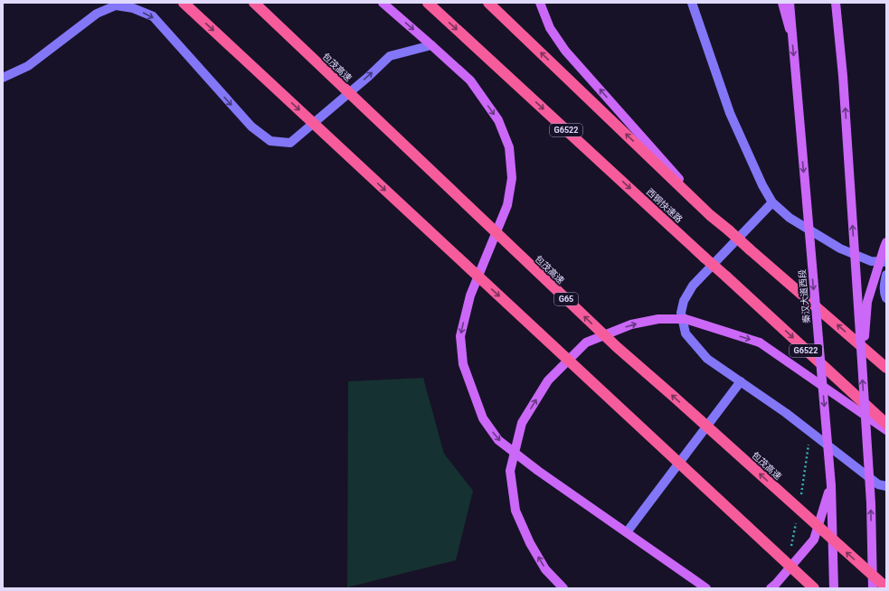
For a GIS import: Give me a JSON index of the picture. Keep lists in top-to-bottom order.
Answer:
{
  "streets": {
    "highway": [
      "包茂高速",
      "G6522",
      "西铜快速路",
      "G65"
    ],
    "main road": ["秦汉大道西段"]
  }
}
